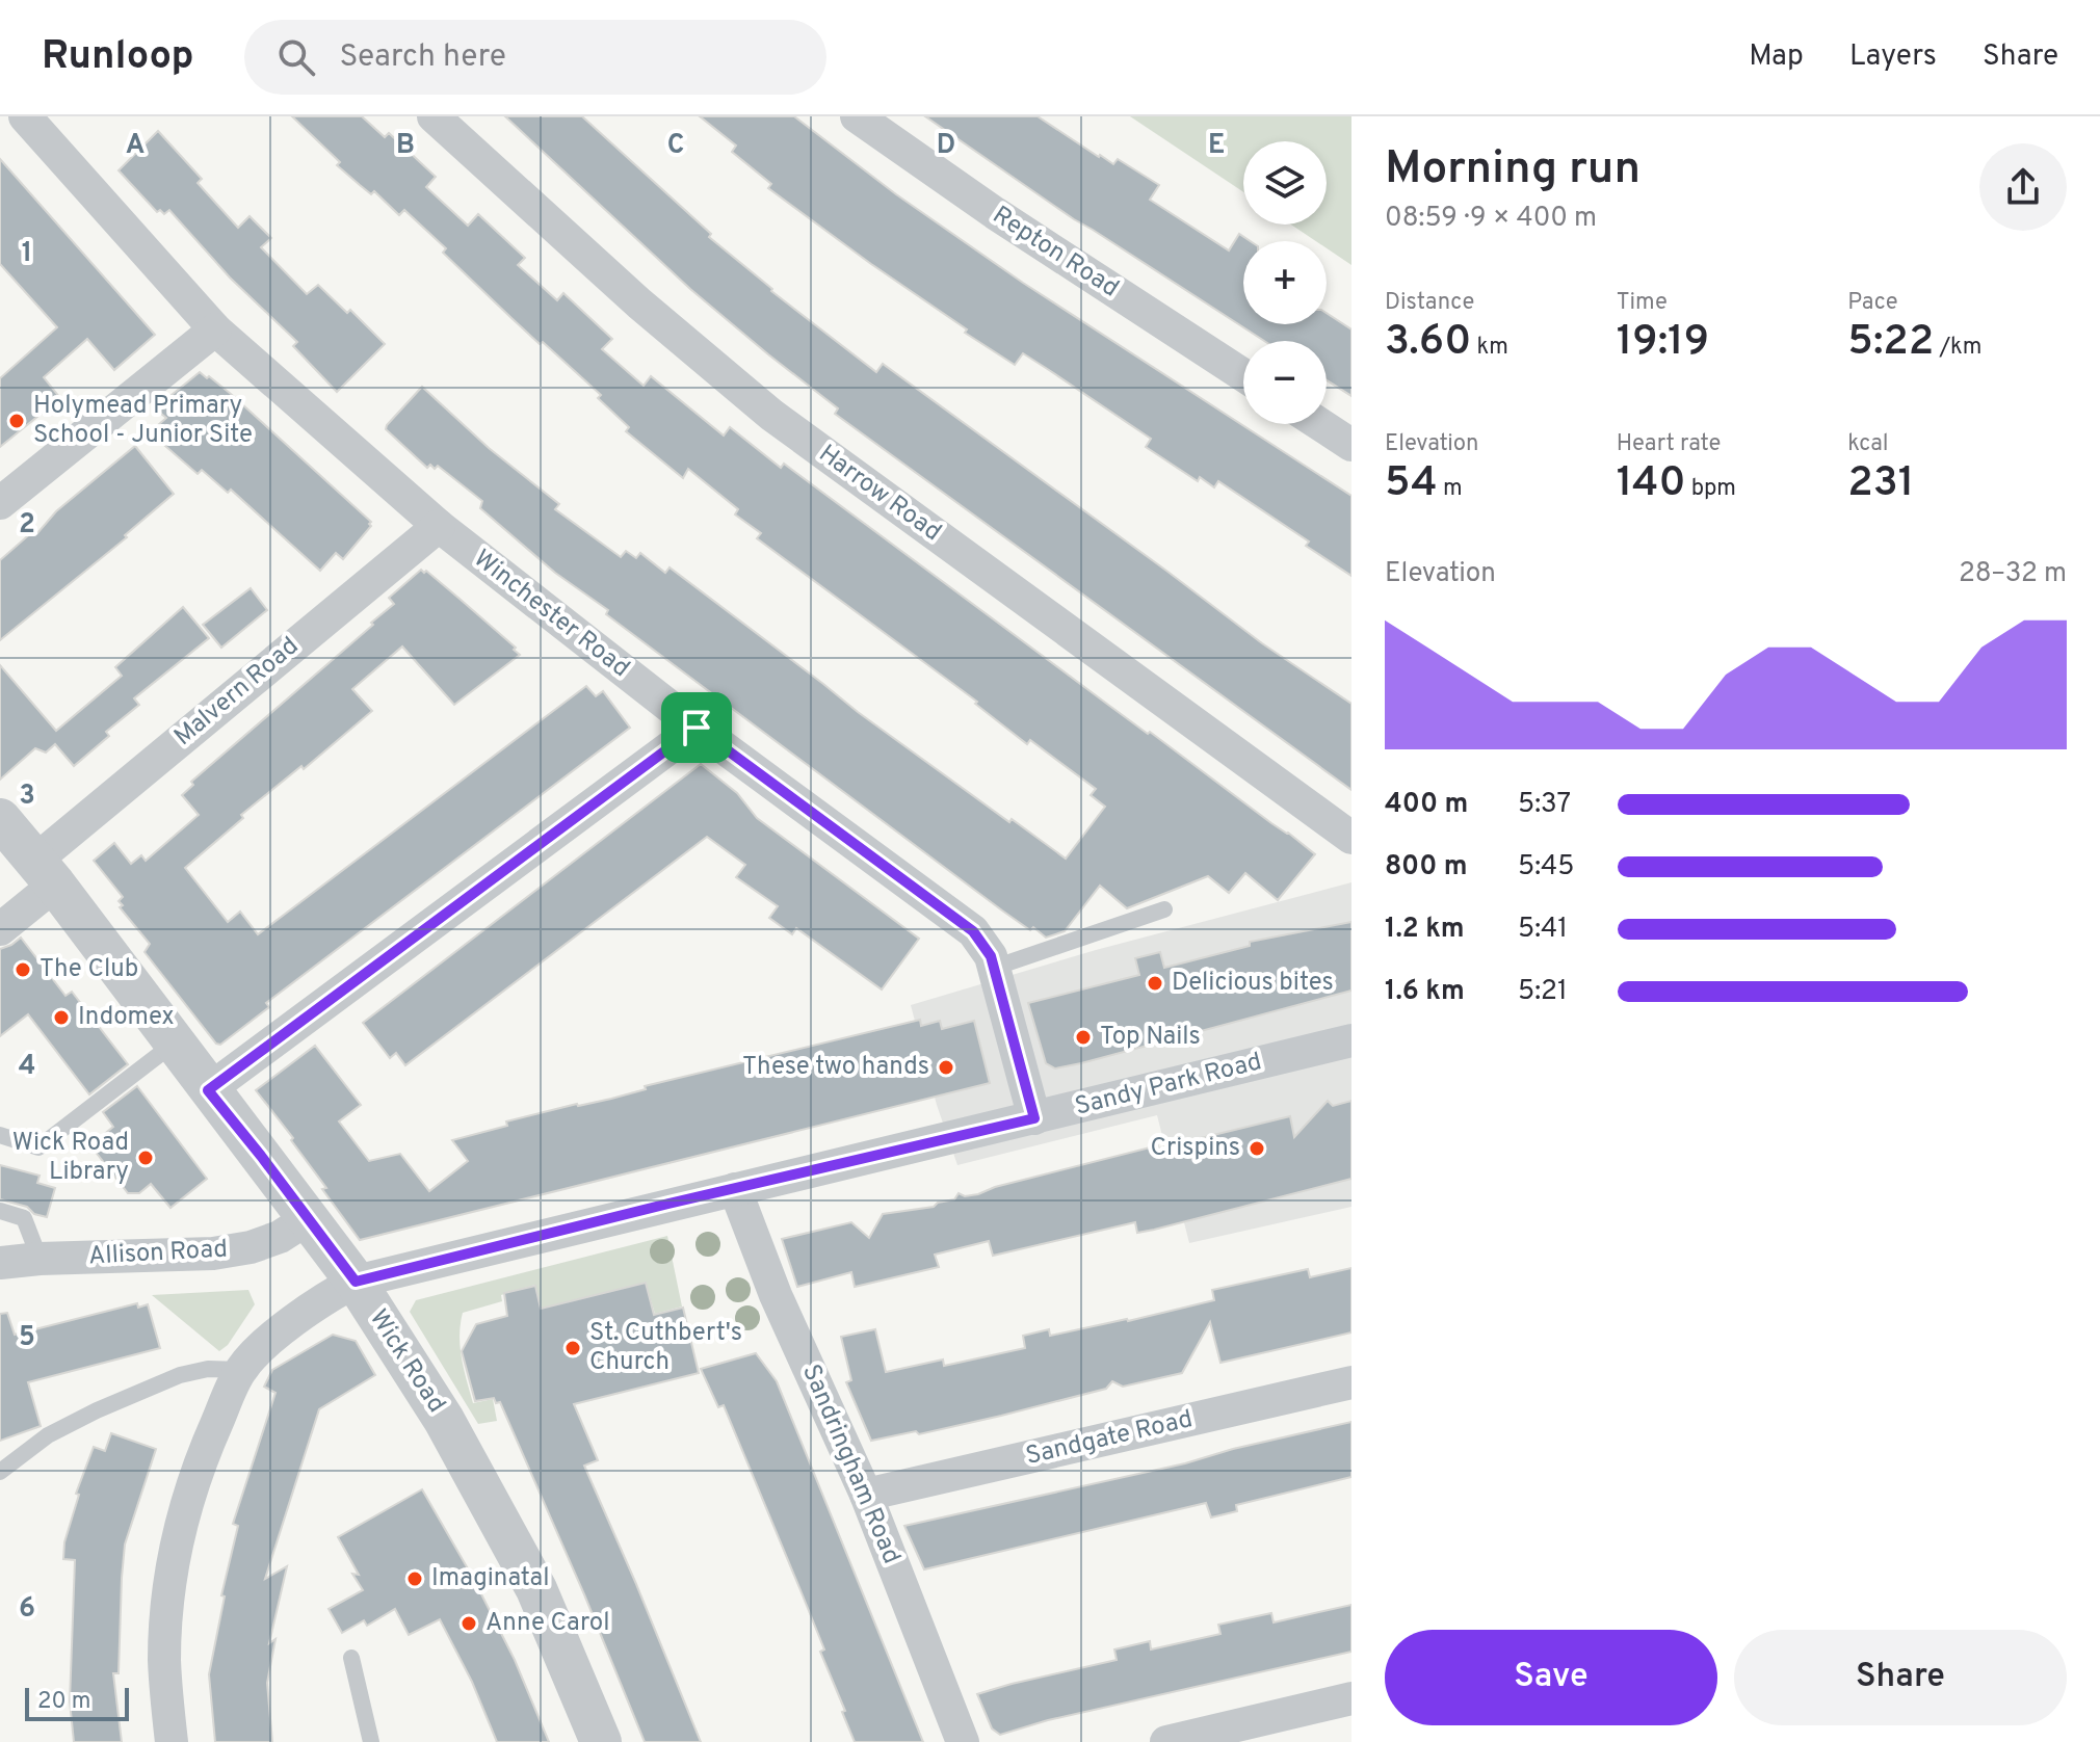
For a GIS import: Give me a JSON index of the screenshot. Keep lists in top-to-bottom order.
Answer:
{
  "streets": {
    "street": [
      "Repton Road",
      "Harrow Road",
      "Winchester Road",
      "Malvern Road",
      "Sandy Park Road",
      "Allison Road",
      "Wick Road",
      "Sandgate Road",
      "Sandringham Road"
    ]
  },
  "crossings": [
    ["Winchester Road", "Malvern Road"],
    ["Winchester Road", "Sandy Park Road"],
    ["Malvern Road", "Wick Road"],
    ["Sandy Park Road", "Wick Road"],
    ["Sandy Park Road", "Sandringham Road"],
    ["Allison Road", "Wick Road"],
    ["Sandgate Road", "Sandringham Road"]
  ],
  "places": [
    "Holymead Primary School - Junior Site",
    "The Club",
    "Delicious bites",
    "Indomex",
    "Top Nails",
    "These two hands",
    "Crispins",
    "Wick Road Library",
    "St. Cuthbert's Church",
    "Imaginatal",
    "Anne Carol"
  ],
  "scale_bar": "20 m",
  "page": {
    "header": "Runloop",
    "search": "Search here",
    "nav": ["Map", "Layers", "Share"],
    "heading": ["Morning run", "08:59 · 9 × 400 m"],
    "map_buttons": ["+", "−"],
    "stats": [
      ["Distance", "3.60 km"],
      ["Time", "19:19"],
      ["Pace", "5:22 /km"],
      ["Elevation", "54 m"],
      ["Heart rate", "140 bpm"],
      ["kcal", "231"]
    ],
    "chart": ["Elevation", "28–32 m"],
    "list": [
      {
        "name": "400 m",
        "note": "5:37"
      },
      {
        "name": "800 m",
        "note": "5:45"
      },
      {
        "name": "1.2 km",
        "note": "5:41"
      },
      {
        "name": "1.6 km",
        "note": "5:21"
      }
    ],
    "buttons": ["Save", "Share"],
    "scale": "20 m"
  },
  "grid": {
    "columns": [
      "A",
      "B",
      "C",
      "D",
      "E"
    ],
    "rows": [
      "1",
      "2",
      "3",
      "4",
      "5",
      "6"
    ]
  }
}
